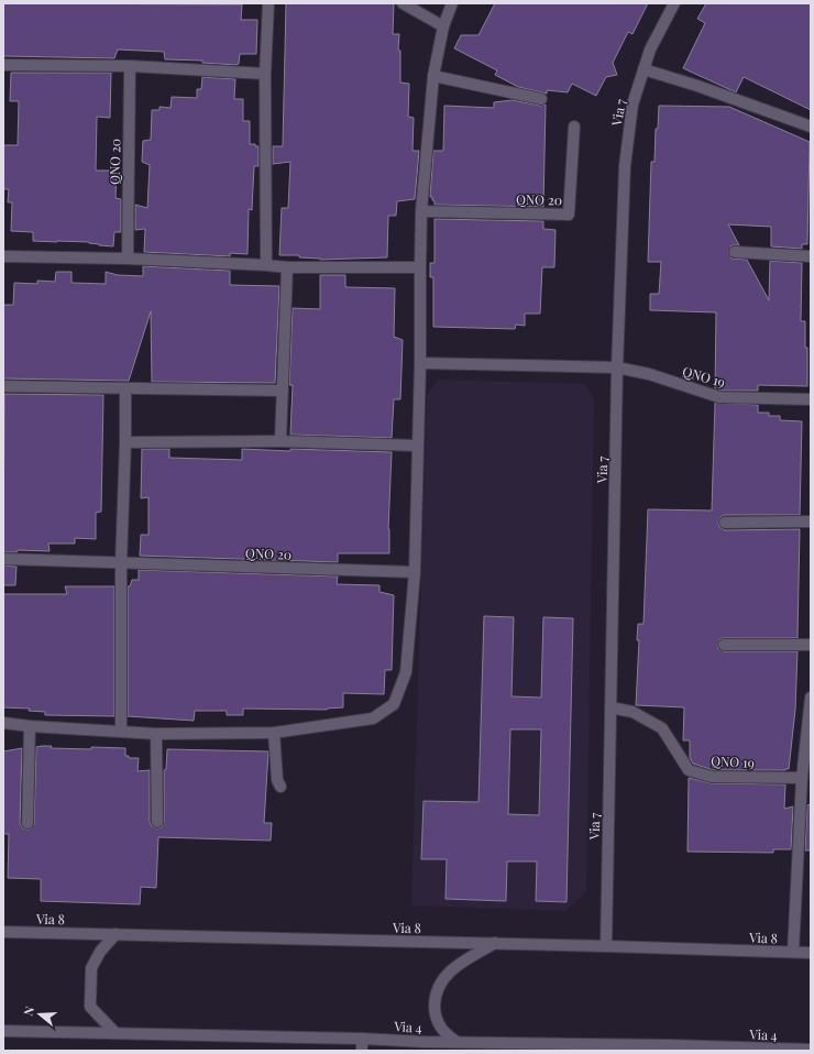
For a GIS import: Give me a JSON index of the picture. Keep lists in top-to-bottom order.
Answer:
{
  "streets": {
    "street": [
      "Via 7",
      "QNO 20",
      "QNO 19",
      "Via 8",
      "Via 4"
    ]
  },
  "crossings": [
    ["Via 7", "QNO 19"],
    ["Via 7", "Via 8"]
  ],
  "north": "left"
}
